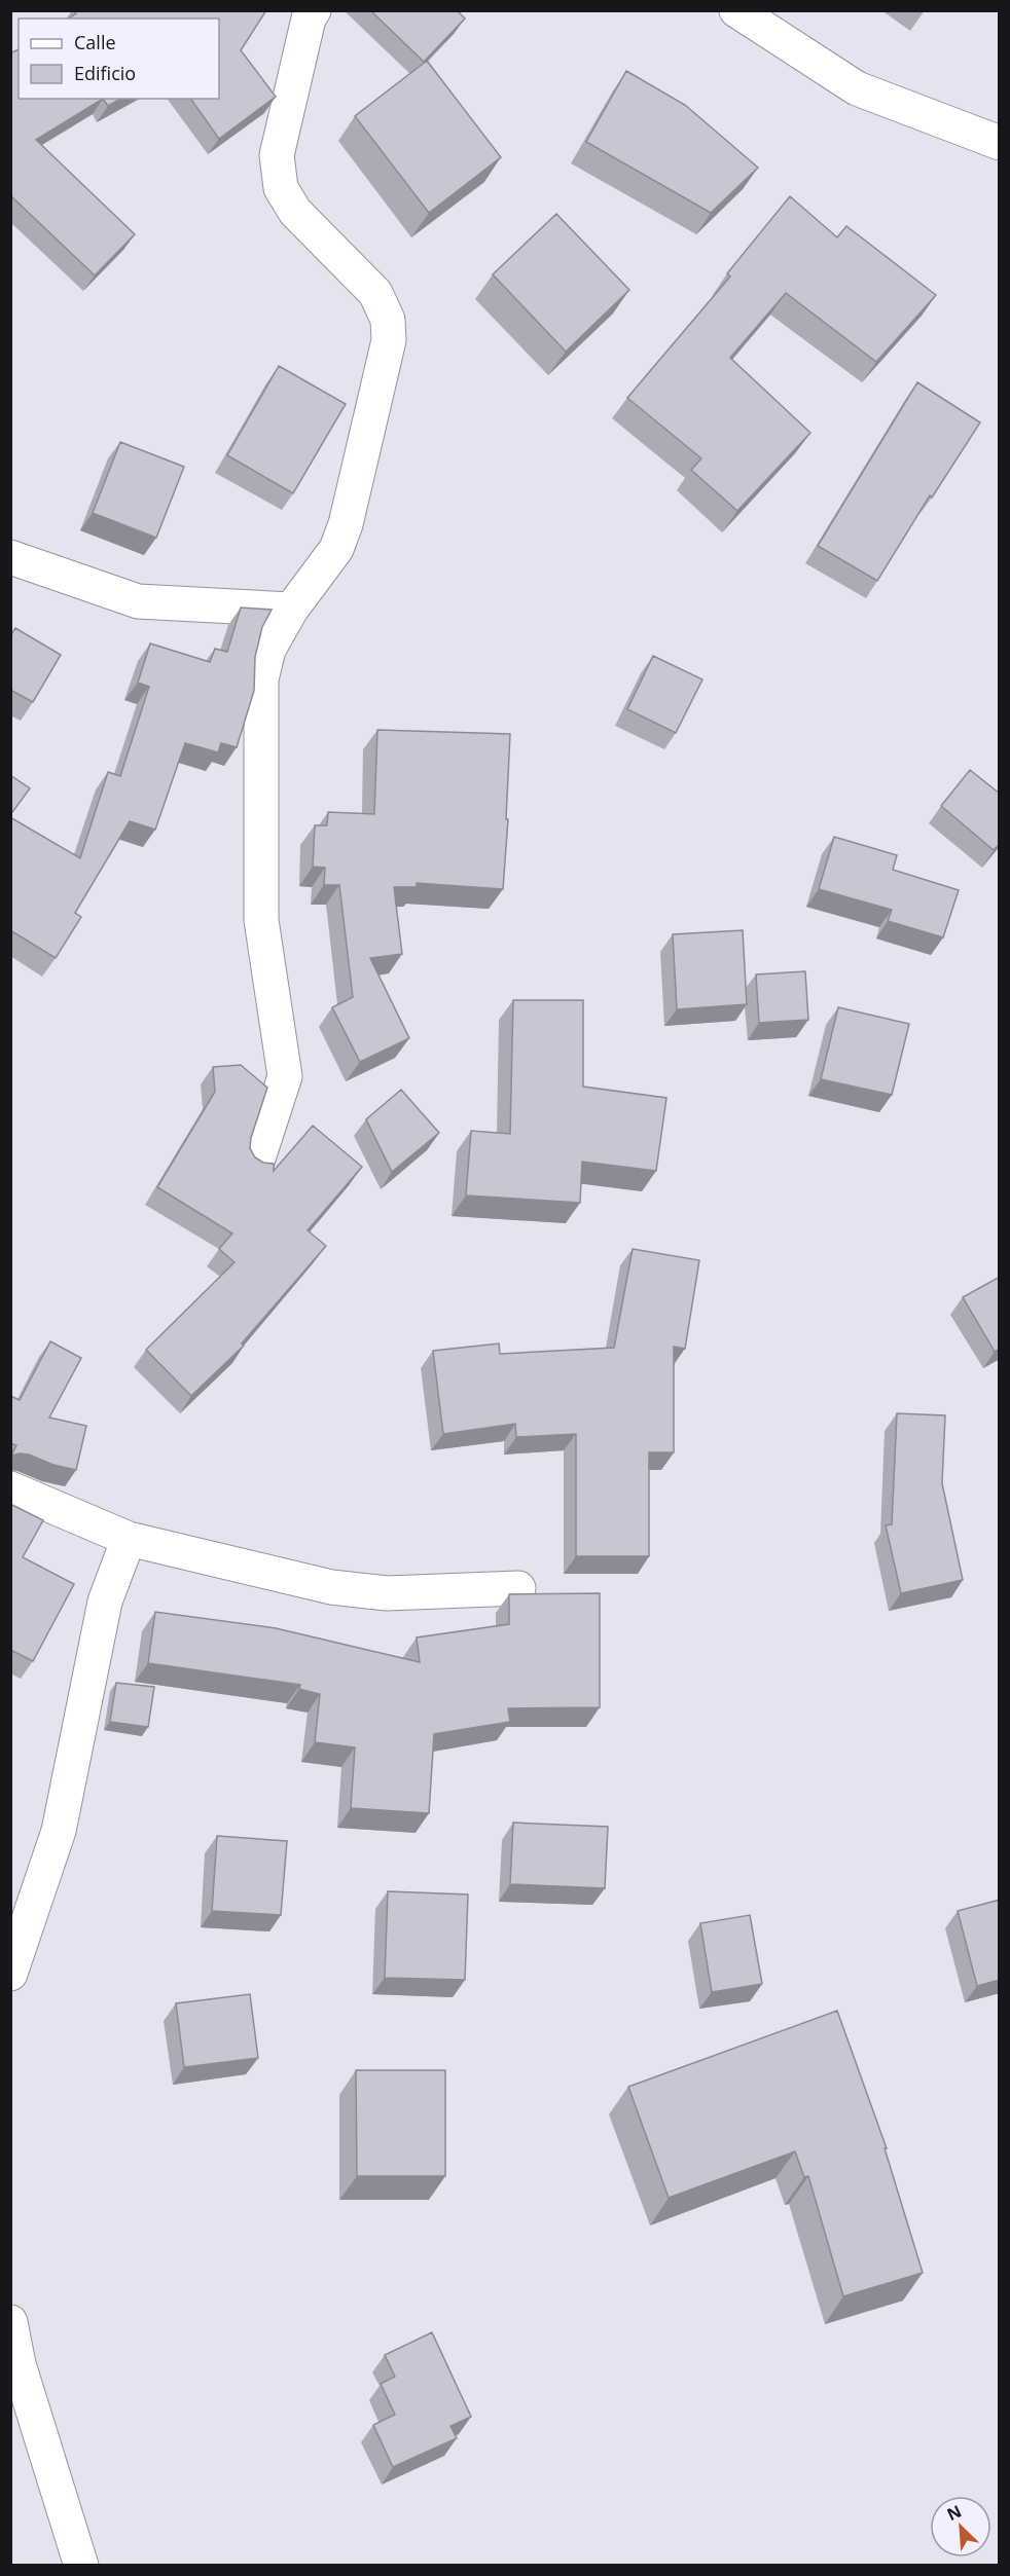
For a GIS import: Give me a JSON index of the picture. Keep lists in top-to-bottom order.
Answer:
{
  "legend": ["Calle", "Edificio"],
  "north": "top left"
}
